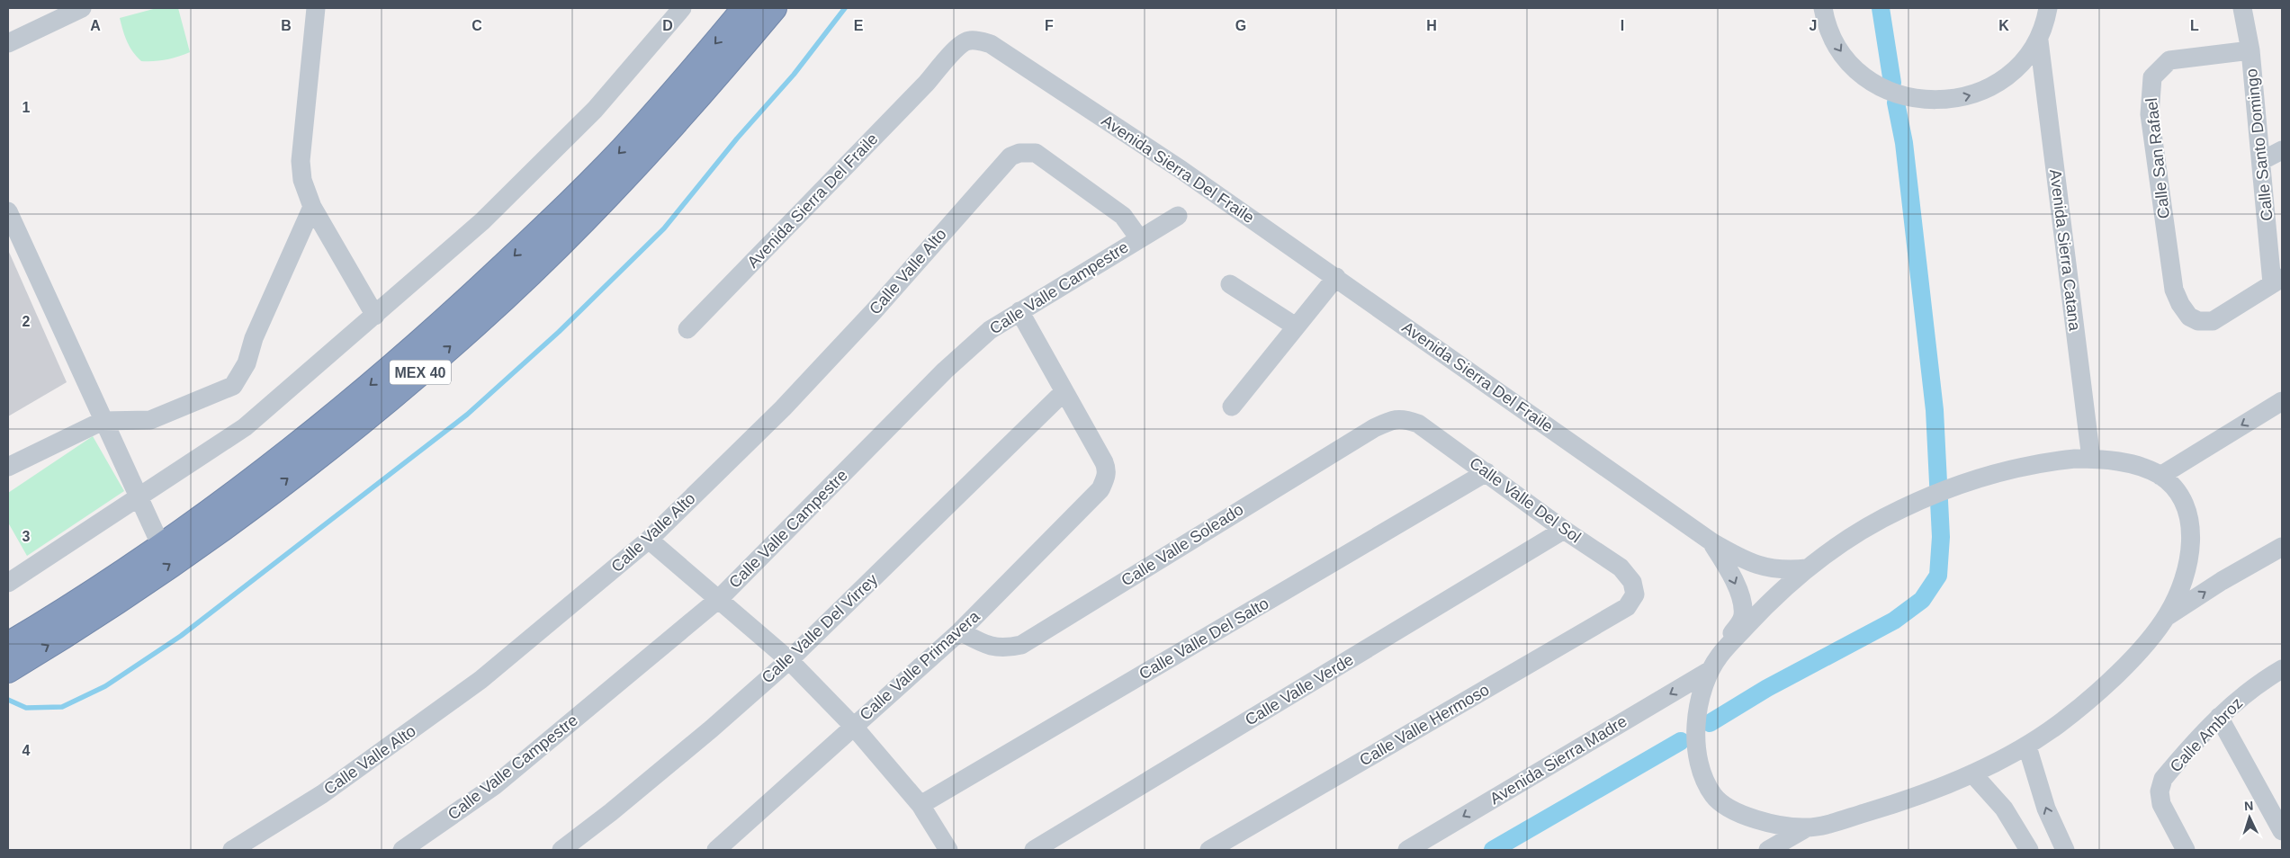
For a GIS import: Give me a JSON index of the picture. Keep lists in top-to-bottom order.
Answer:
{
  "streets": {
    "highway": ["MEX 40"],
    "street": [
      "Calle Santo Domingo",
      "Calle San Rafael",
      "Avenida Sierra Del Fraile",
      "Avenida Sierra Catana",
      "Calle Valle Alto",
      "Calle Valle Campestre",
      "Calle Valle Del Sol",
      "Calle Valle Soleado",
      "Calle Valle Del Virrey",
      "Calle Valle Del Salto",
      "Calle Valle Primavera",
      "Calle Valle Verde",
      "Calle Valle Hermoso",
      "Calle Ambroz",
      "Avenida Sierra Madre"
    ]
  },
  "crossings": [
    ["Calle Santo Domingo", "Calle San Rafael"],
    ["Avenida Sierra Del Fraile", "Avenida Sierra Madre"],
    ["Calle Valle Alto", "Calle Valle Campestre"],
    ["Calle Valle Del Sol", "Calle Valle Soleado"],
    ["Calle Valle Del Sol", "Calle Valle Del Salto"],
    ["Calle Valle Del Sol", "Calle Valle Verde"],
    ["Calle Valle Del Sol", "Calle Valle Hermoso"],
    ["Calle Valle Soleado", "Calle Valle Primavera"],
    ["Calle Valle Del Virrey", "Calle Valle Primavera"]
  ],
  "one_way": ["Avenida Sierra Madre"],
  "north": "top",
  "grid": {
    "columns": [
      "A",
      "B",
      "C",
      "D",
      "E",
      "F",
      "G",
      "H",
      "I",
      "J",
      "K",
      "L"
    ],
    "rows": [
      "1",
      "2",
      "3",
      "4"
    ]
  }
}
